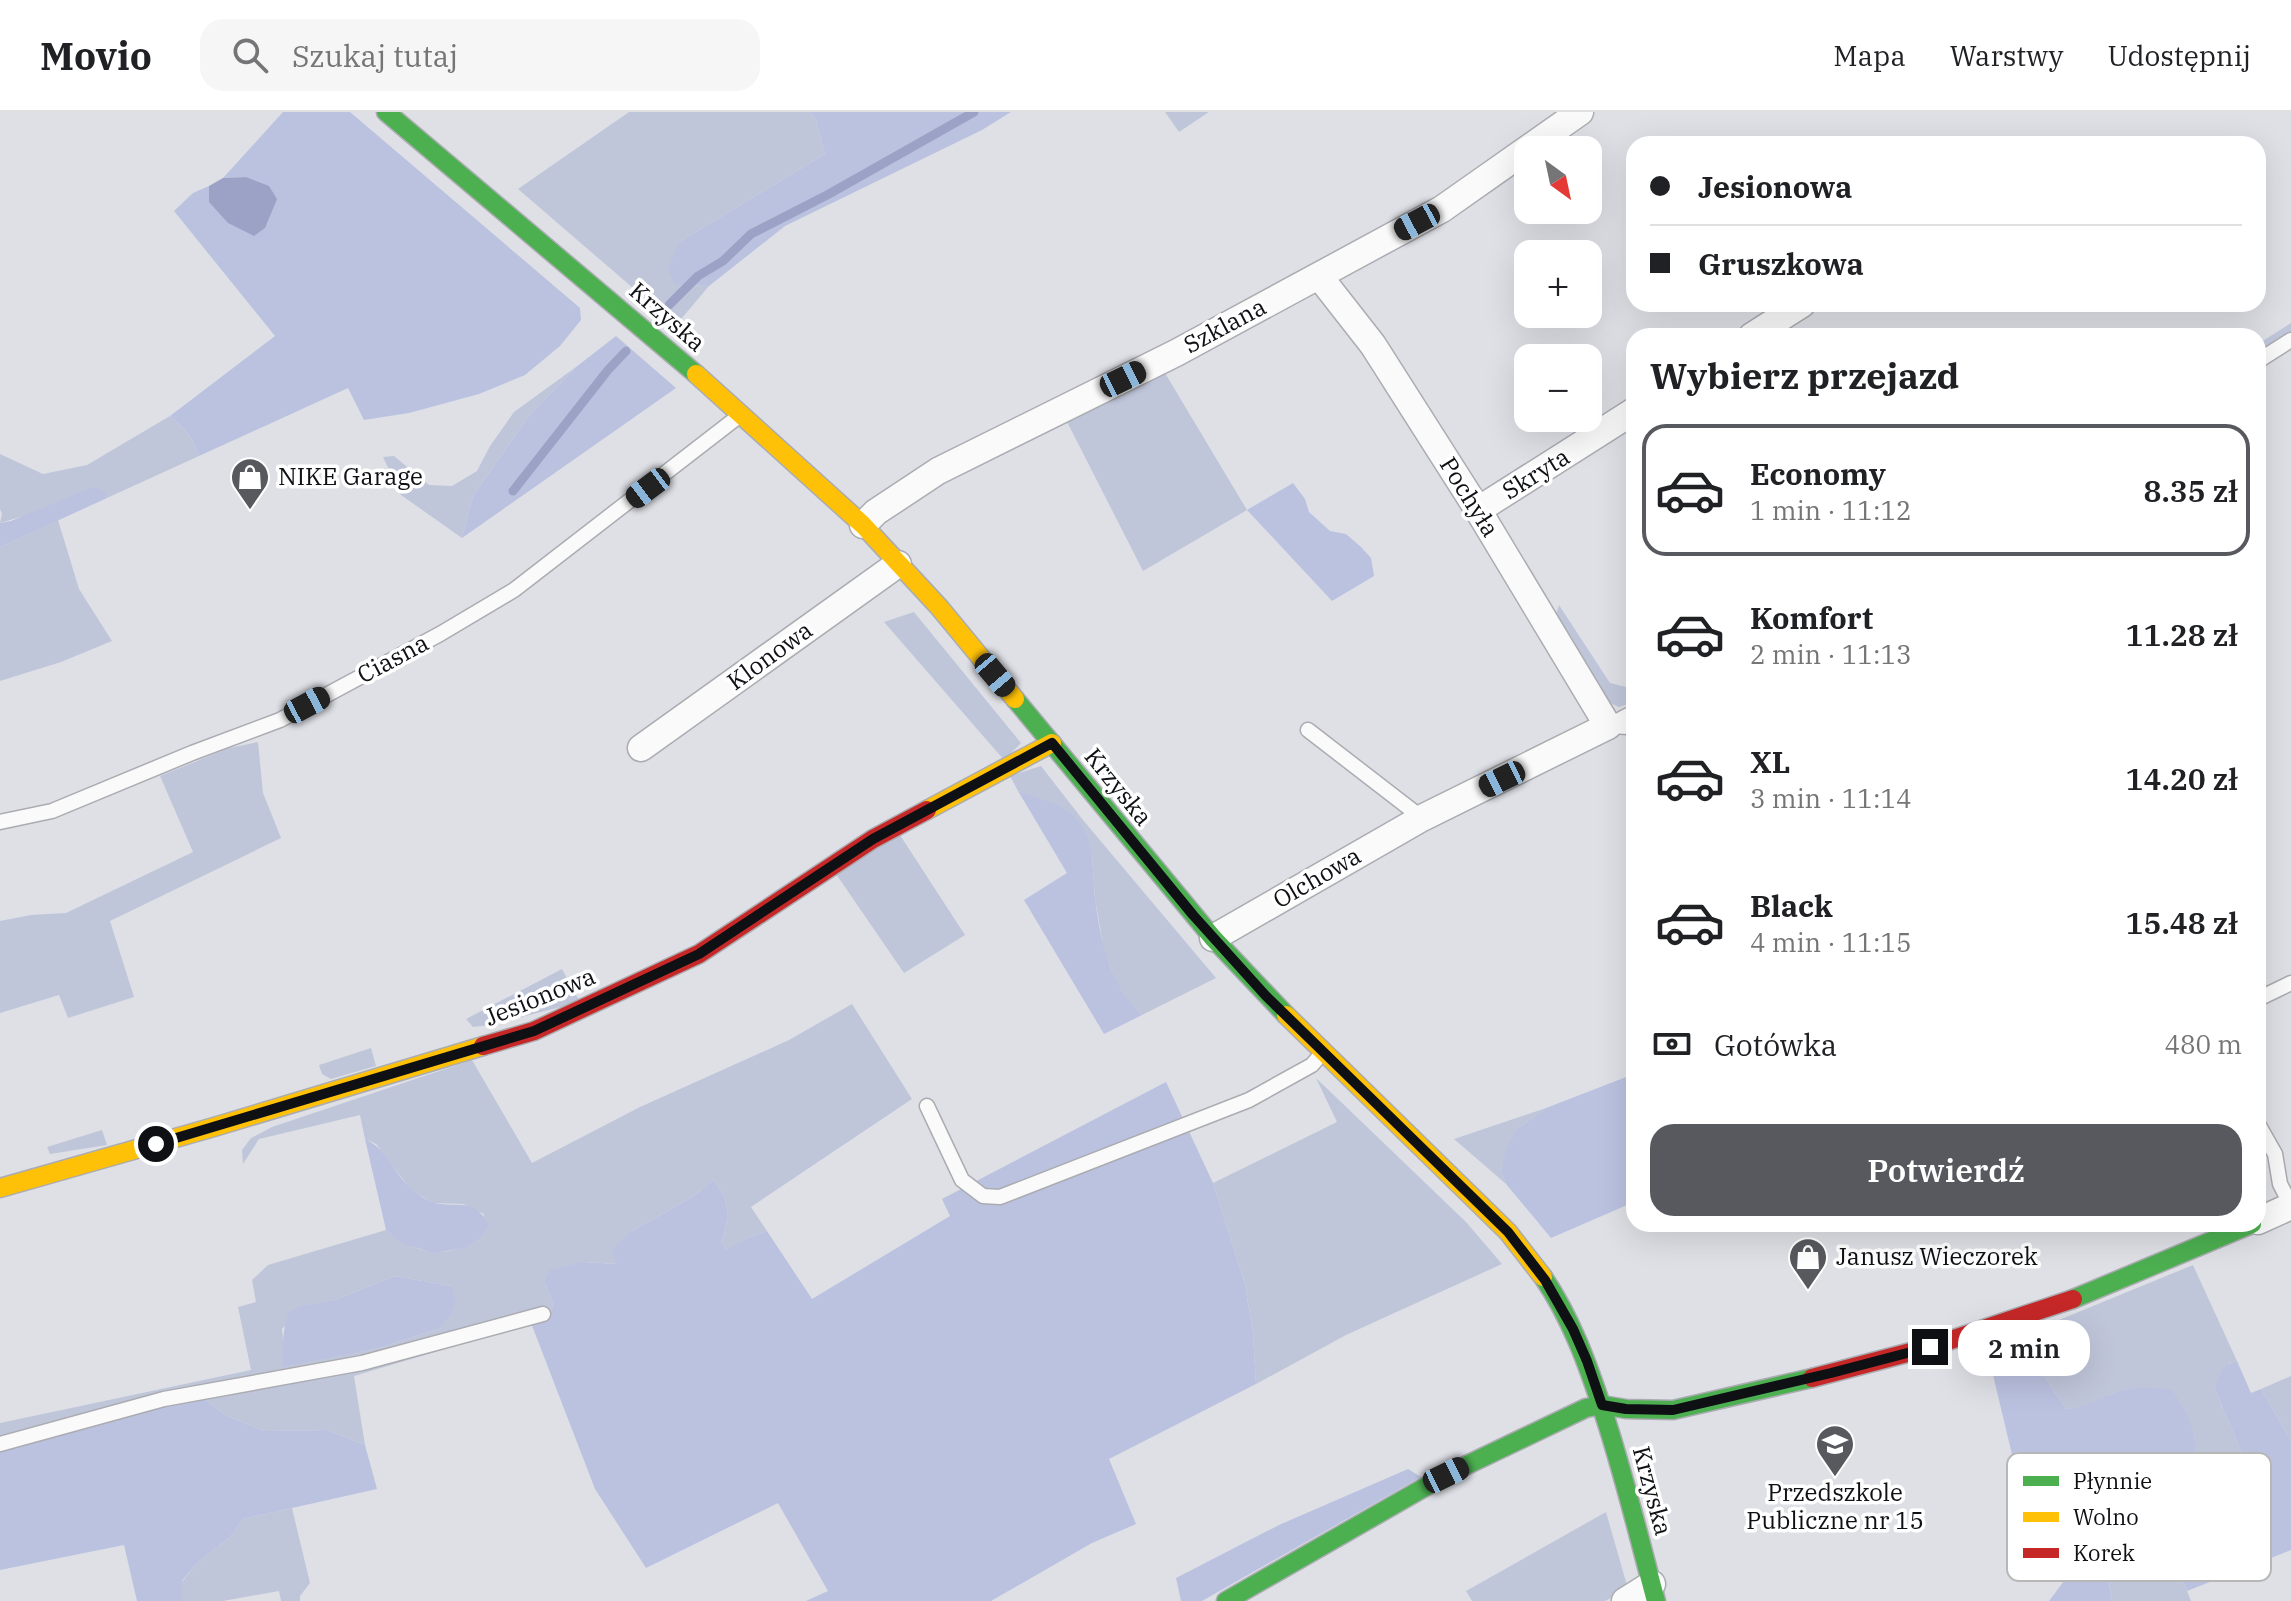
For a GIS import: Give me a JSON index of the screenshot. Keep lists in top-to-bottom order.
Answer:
{
  "streets": {
    "street": [
      "Krzyska",
      "Szklana",
      "Skryta",
      "Pochyła",
      "Klonowa",
      "Olchowa",
      "Jesionowa"
    ],
    "lane": ["Ciasna"]
  },
  "crossings": [
    ["Krzyska", "Szklana"],
    ["Krzyska", "Klonowa"],
    ["Krzyska", "Ciasna"],
    ["Krzyska", "Olchowa"],
    ["Krzyska", "Jesionowa"],
    ["Szklana", "Pochyła"],
    ["Skryta", "Pochyła"],
    ["Pochyła", "Olchowa"]
  ],
  "places": {
    "shop": ["NIKE Garage", "Janusz Wieczorek"],
    "school or university": ["Przedszkole Publiczne nr 15"]
  },
  "legend": ["Płynnie", "Wolno", "Korek"],
  "north": "bottom right",
  "page": {
    "header": "Movio",
    "search": "Szukaj tutaj",
    "nav": ["Mapa", "Warstwy", "Udostępnij"],
    "map_buttons": ["+", "−"],
    "banner": ["Jesionowa", "Gruszkowa"],
    "heading": "Wybierz przejazd",
    "list": [
      {
        "name": "Economy",
        "note": "1 min · 11:12",
        "value": "8.35 zł"
      },
      {
        "name": "Komfort",
        "note": "2 min · 11:13",
        "value": "11.28 zł"
      },
      {
        "name": "XL",
        "note": "3 min · 11:14",
        "value": "14.20 zł"
      },
      {
        "name": "Black",
        "note": "4 min · 11:15",
        "value": "15.48 zł"
      }
    ],
    "pay": ["Gotówka", "480 m"],
    "buttons": "Potwierdź",
    "bubble": "2 min"
  }
}
